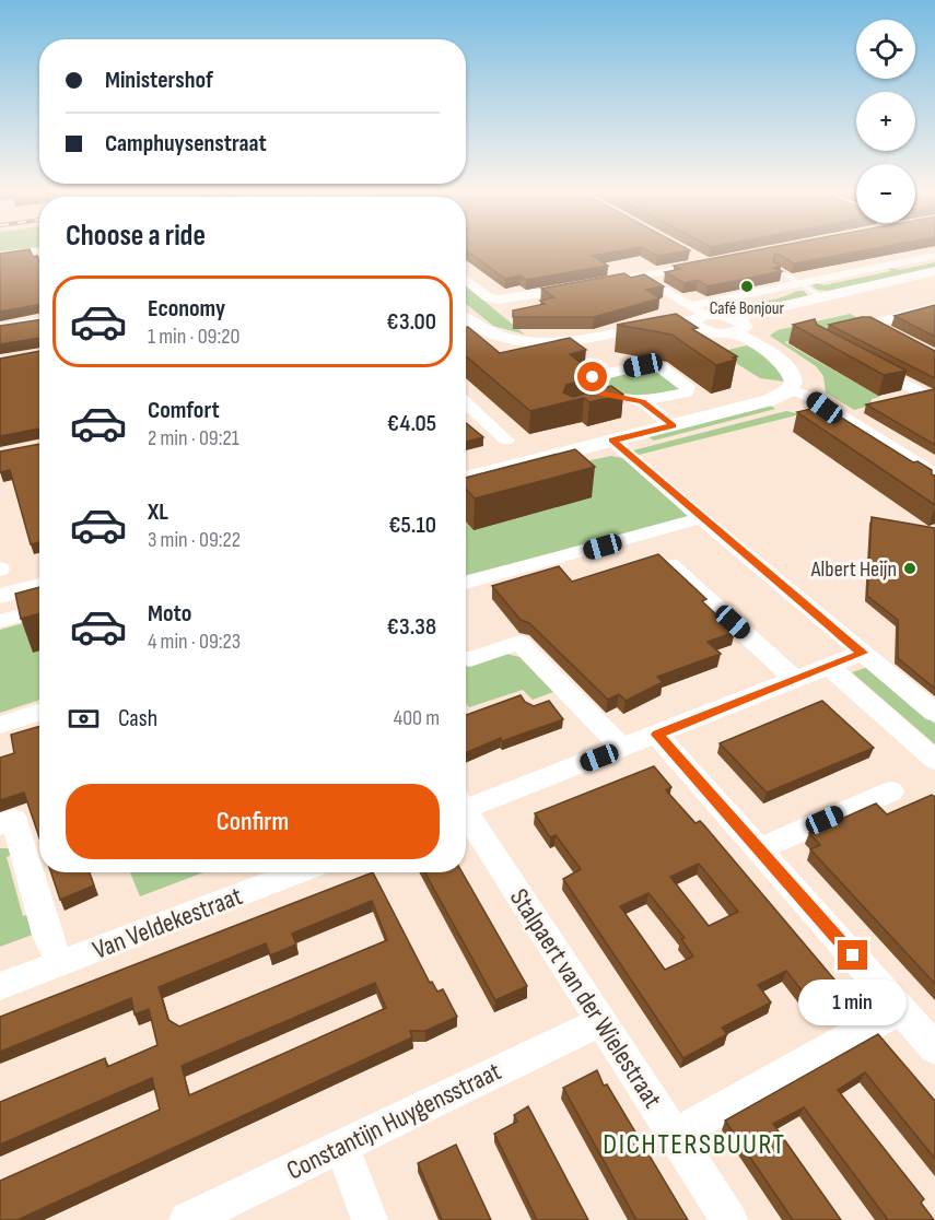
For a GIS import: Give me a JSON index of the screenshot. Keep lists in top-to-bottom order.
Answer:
{
  "streets": {
    "street": ["Van Veldekestraat", "Stalpaert van der Wielestraat", "Constantijn Huygensstraat"]
  },
  "crossings": [
    ["Stalpaert van der Wielestraat", "Constantijn Huygensstraat"]
  ],
  "districts": ["DICHTERSBUURT"],
  "places": ["Café Bonjour", "Albert Heijn"],
  "page": {
    "map_buttons": ["+", "−"],
    "banner": ["Ministershof", "Camphuysenstraat"],
    "heading": "Choose a ride",
    "list": [
      {
        "name": "Economy",
        "note": "1 min · 09:20",
        "value": "€3.00"
      },
      {
        "name": "Comfort",
        "note": "2 min · 09:21",
        "value": "€4.05"
      },
      {
        "name": "XL",
        "note": "3 min · 09:22",
        "value": "€5.10"
      },
      {
        "name": "Moto",
        "note": "4 min · 09:23",
        "value": "€3.38"
      }
    ],
    "pay": ["Cash", "400 m"],
    "buttons": "Confirm",
    "bubble": "1 min"
  }
}
